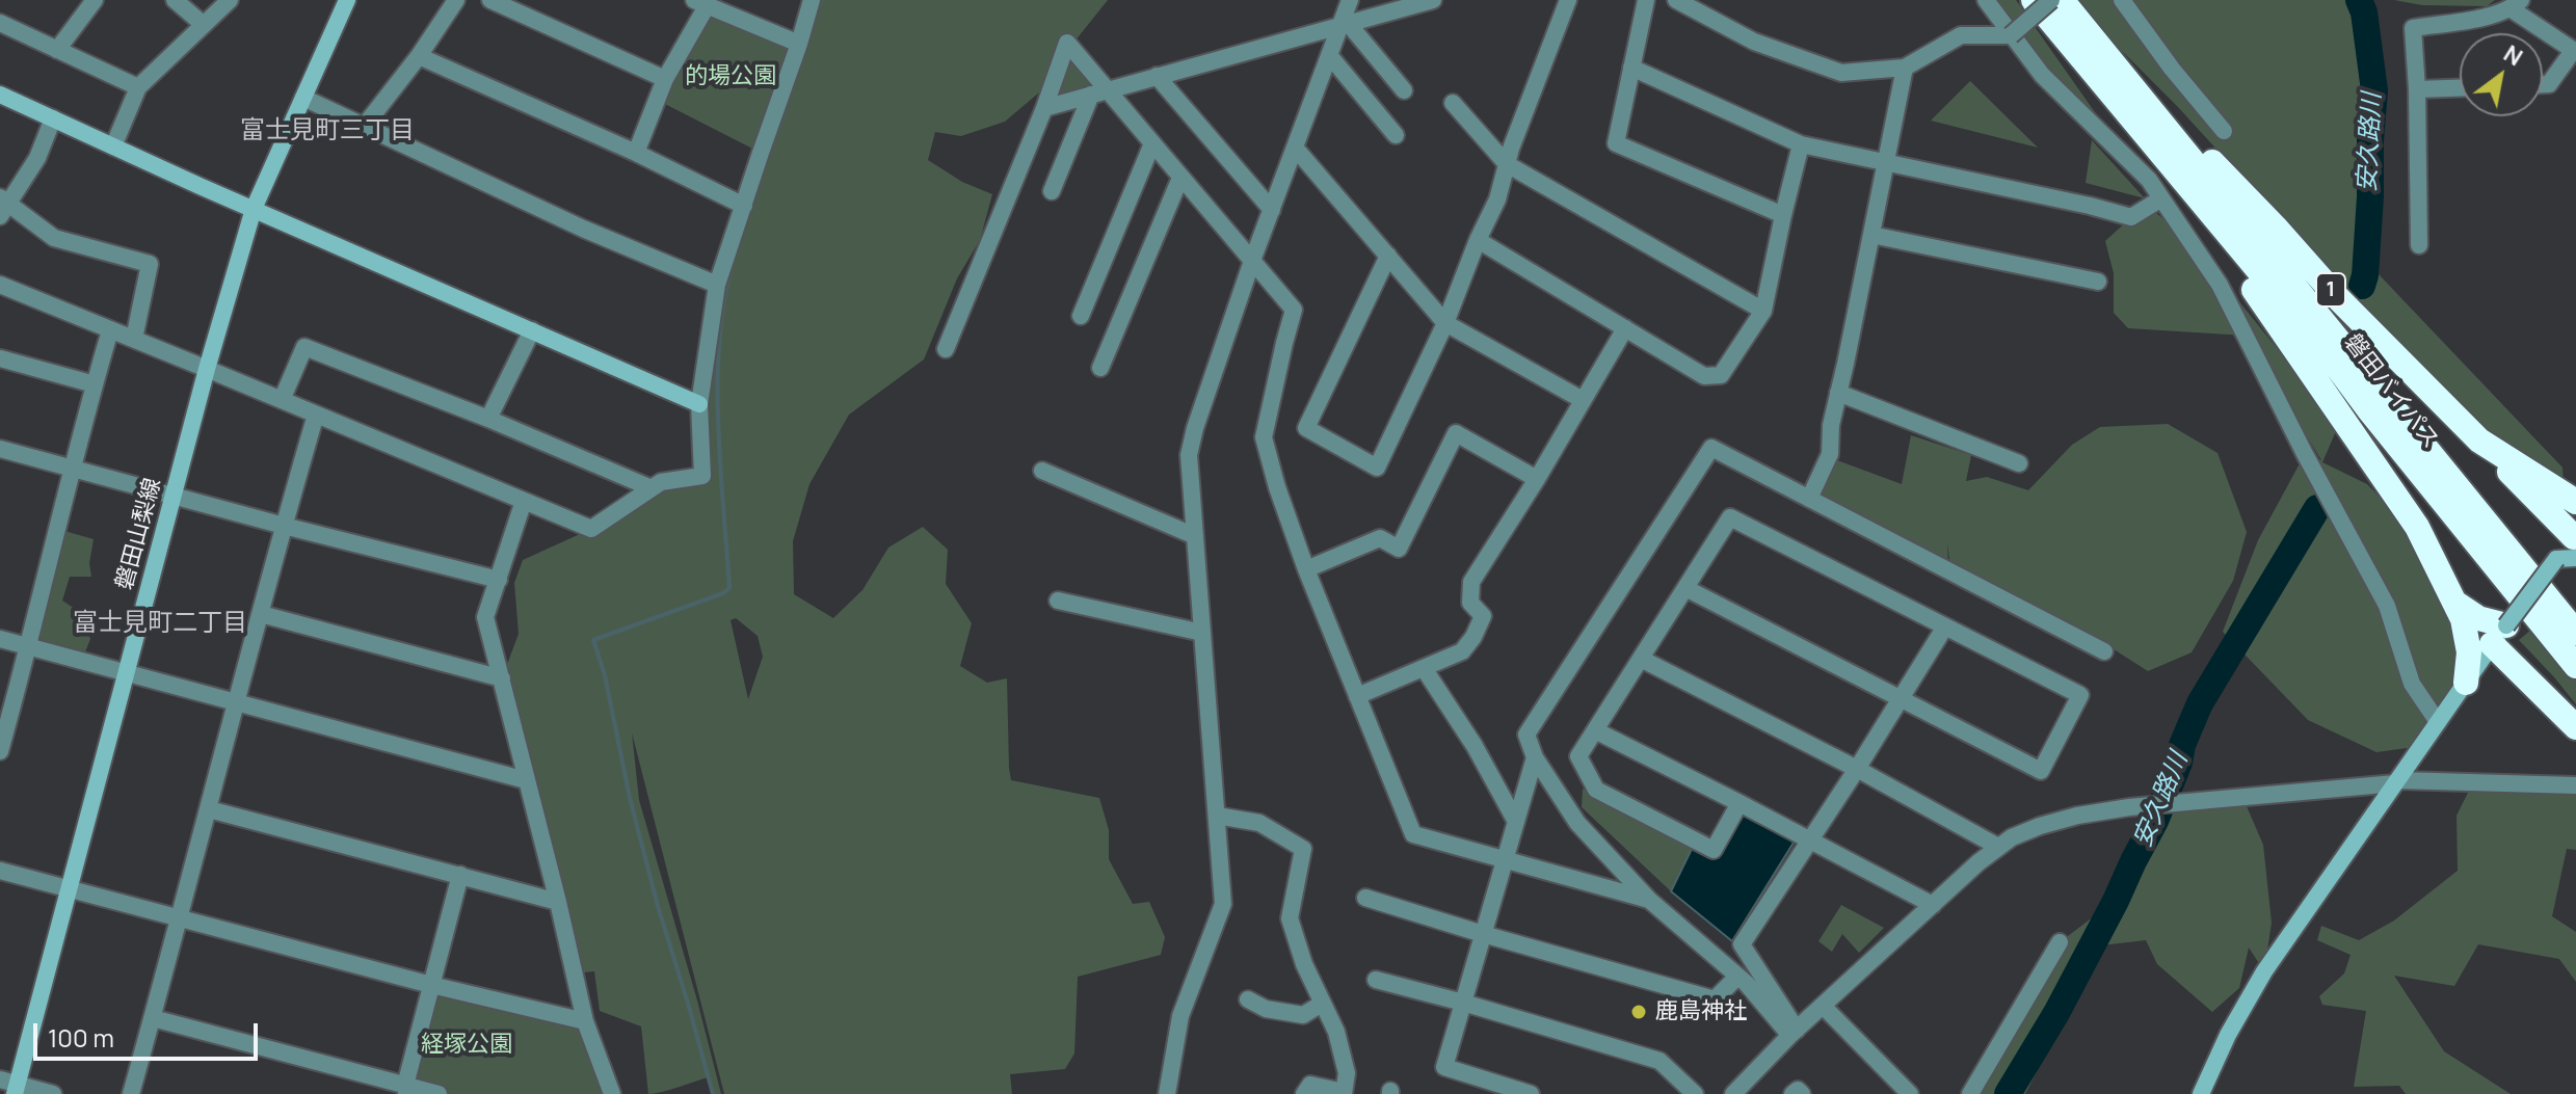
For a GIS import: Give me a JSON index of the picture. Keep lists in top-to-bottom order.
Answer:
{
  "streets": {
    "highway": ["1", "磐田バイパス"],
    "street": ["磐田山梨線"]
  },
  "crossings": [
    ["1", "磐田バイパス"]
  ],
  "districts": ["富士見町三丁目", "富士見町二丁目"],
  "water": ["安久路川"],
  "parks": ["的場公園", "経塚公園"],
  "places": ["鹿島神社"],
  "scale_bar": "100 m",
  "north": "top right"
}
